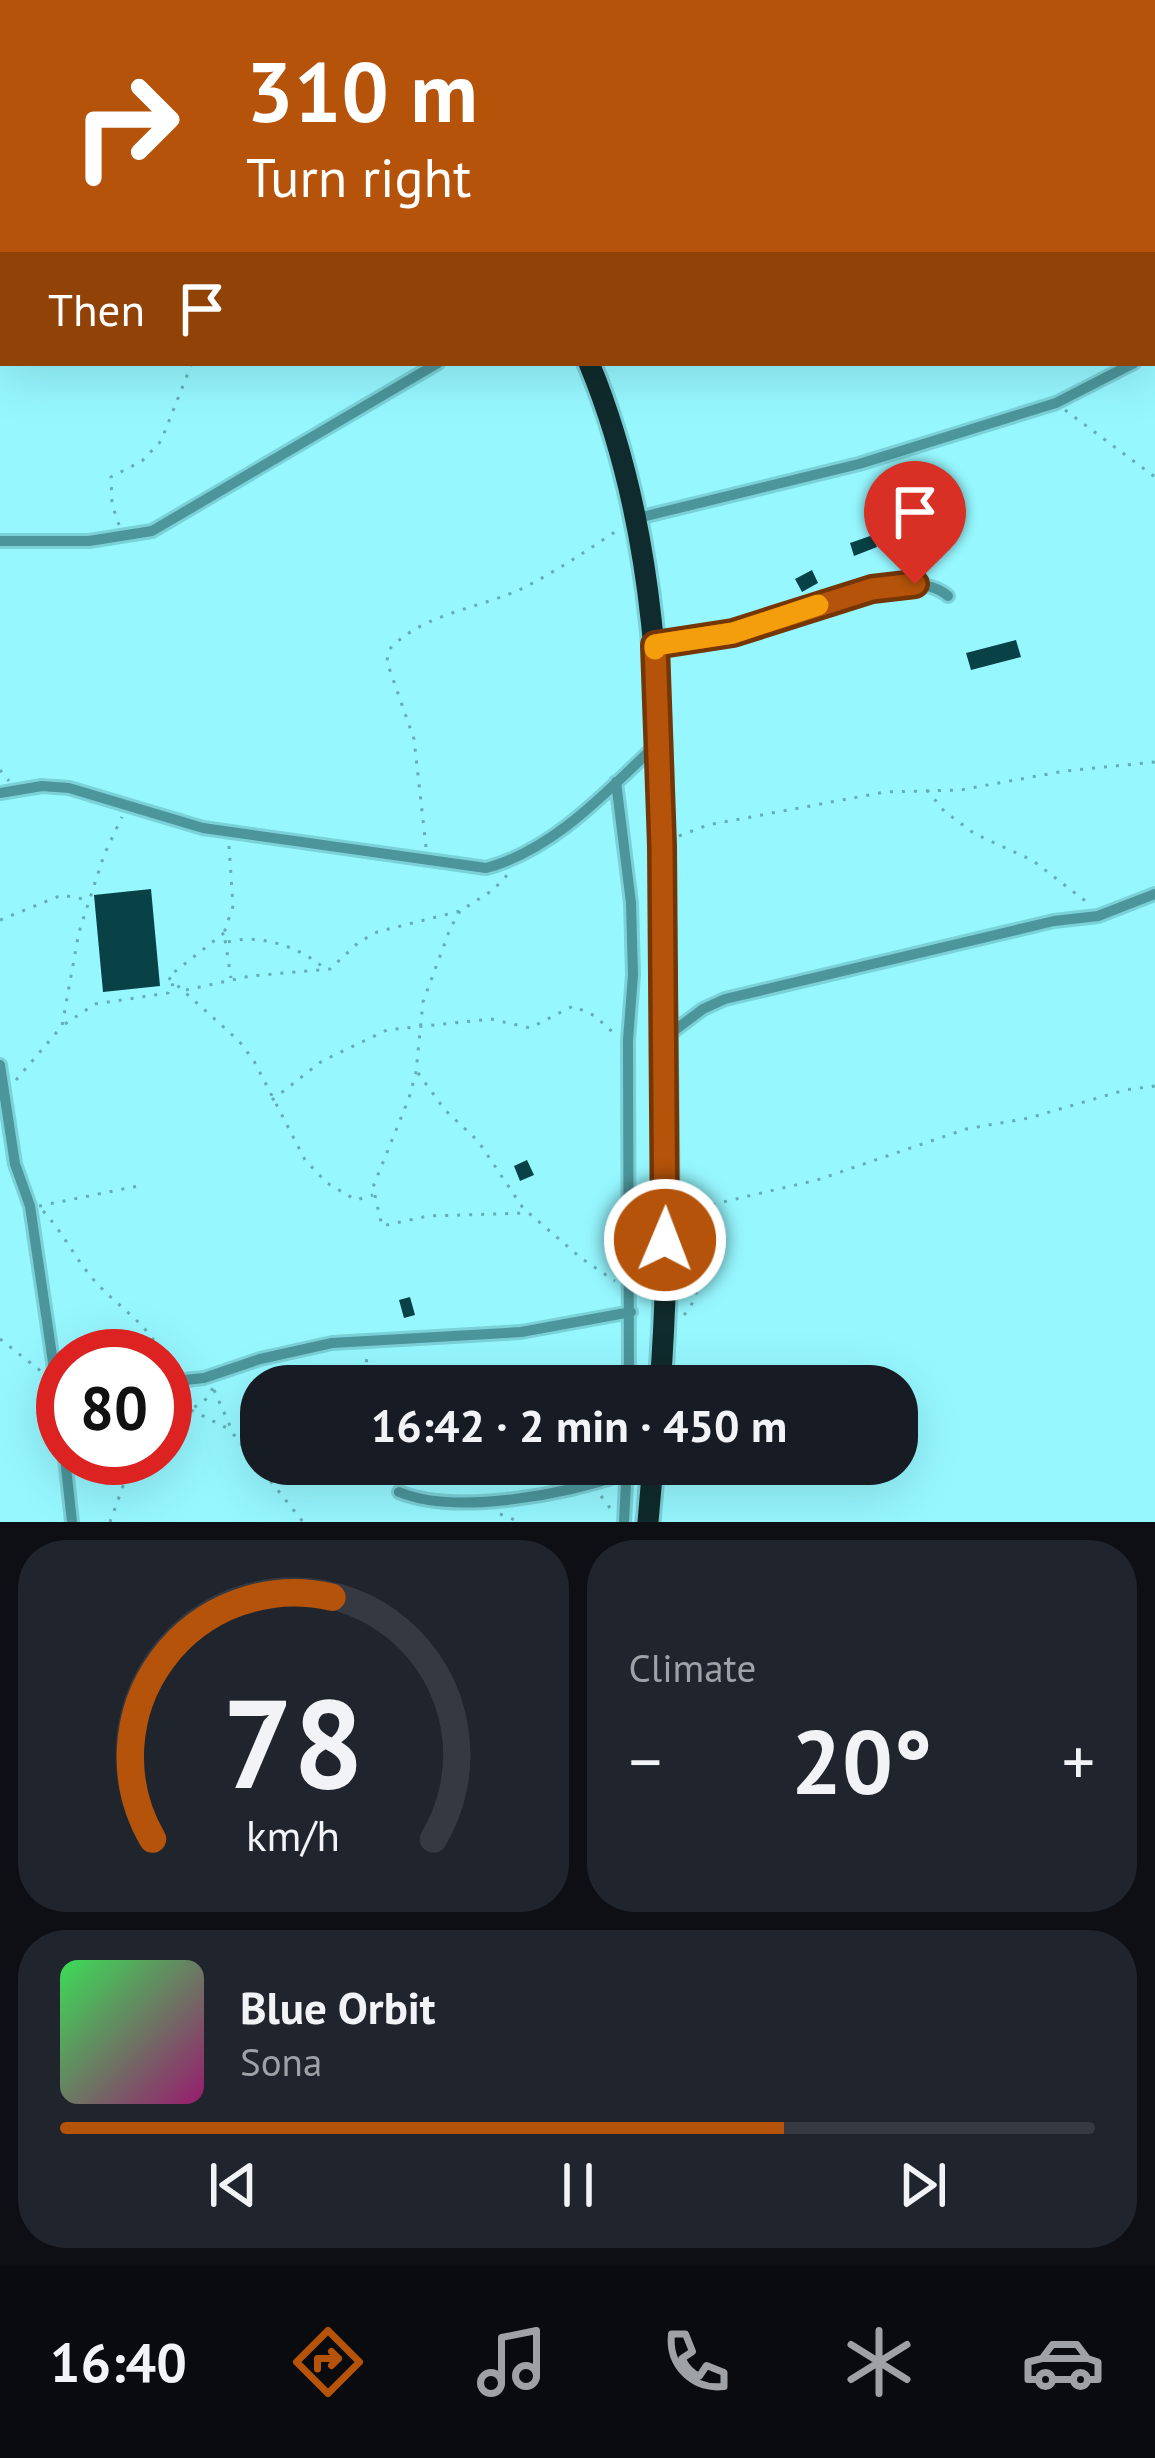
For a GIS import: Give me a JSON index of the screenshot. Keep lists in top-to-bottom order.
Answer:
{
  "page": {
    "turn": ["310 m", "Turn right"],
    "then": "Then",
    "limit": "80",
    "trip": "16:42 · 2 min · 450 m",
    "tile": "Climate",
    "heat": ["−", "20°", "+"],
    "song": ["Blue Orbit", "Sona"],
    "tabs": "16:40",
    "gauge": ["78", "km/h"]
  }
}
